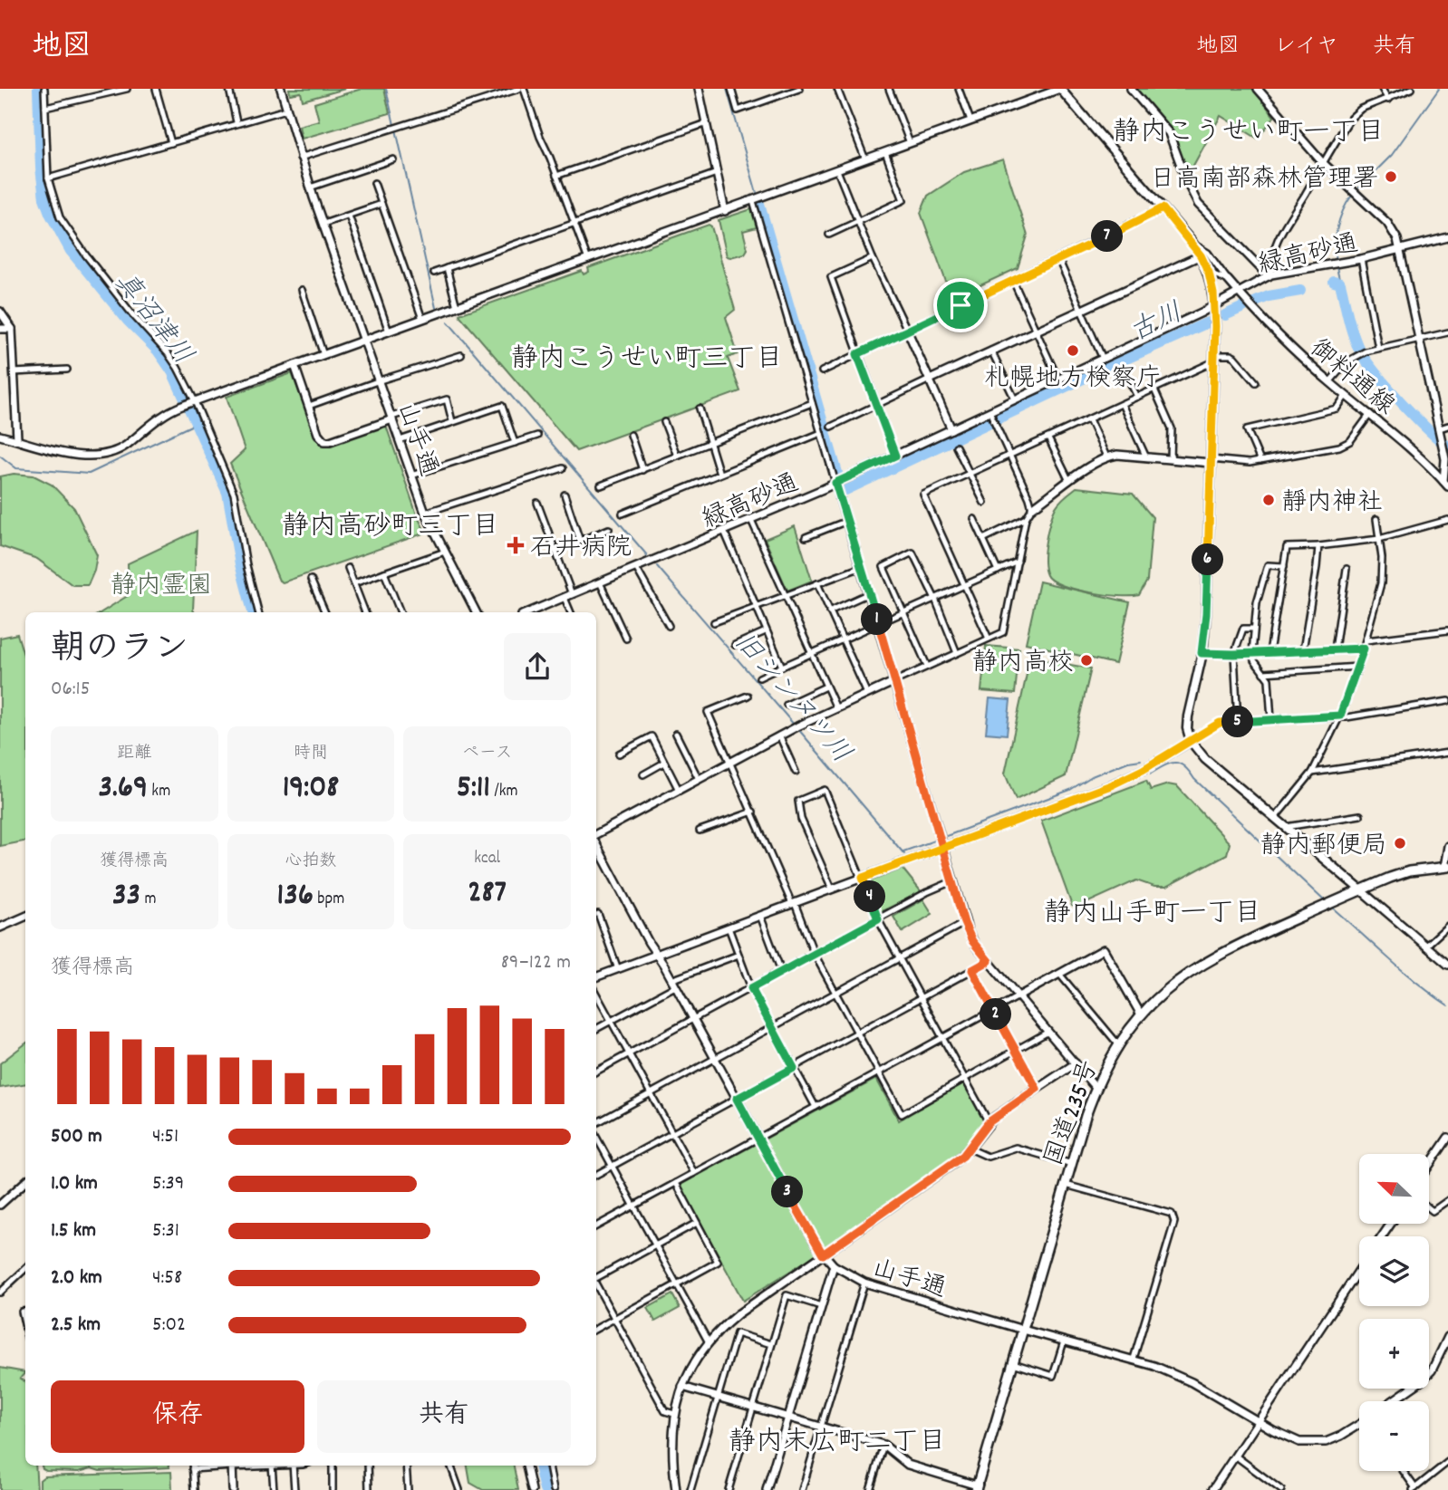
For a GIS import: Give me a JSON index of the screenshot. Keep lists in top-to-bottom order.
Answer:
{
  "streets": {
    "highway": ["国道235号"],
    "street": ["緑高砂通", "御料通線", "山手通"]
  },
  "crossings": [
    ["緑高砂通", "御料通線"],
    ["山手通", "国道235号"]
  ],
  "districts": [
    "静内こうせい町一丁目",
    "静内こうせい町三丁目",
    "静内高砂町三丁目",
    "静内山手町一丁目",
    "静内末広町二丁目"
  ],
  "water": ["真沼津川", "古川", "旧シンヌツ川"],
  "parks": ["静内霊園"],
  "places": {
    "other": [
      "日高南部森林管理署",
      "札幌地方検察庁",
      "靜内神社",
      "静内高校",
      "静内郵便局"
    ],
    "health": ["石井病院"]
  },
  "north": "top left",
  "page": {
    "header": "地図",
    "nav": ["地図", "レイヤ", "共有"],
    "pins": [
      "7",
      "6",
      "1",
      "5",
      "4",
      "2",
      "3"
    ],
    "heading": ["朝のラン", "06:15"],
    "stats": [
      ["距離", "3.69 km"],
      ["時間", "19:08"],
      ["ペース", "5:11 /km"],
      ["獲得標高", "33 m"],
      ["心拍数", "136 bpm"],
      ["kcal", "287"]
    ],
    "chart": ["獲得標高", "89–122 m"],
    "list": [
      {
        "name": "500 m",
        "note": "4:51"
      },
      {
        "name": "1.0 km",
        "note": "5:39"
      },
      {
        "name": "1.5 km",
        "note": "5:31"
      },
      {
        "name": "2.0 km",
        "note": "4:58"
      },
      {
        "name": "2.5 km",
        "note": "5:02"
      }
    ],
    "map_buttons": ["+", "−"],
    "buttons": ["保存", "共有"]
  }
}
